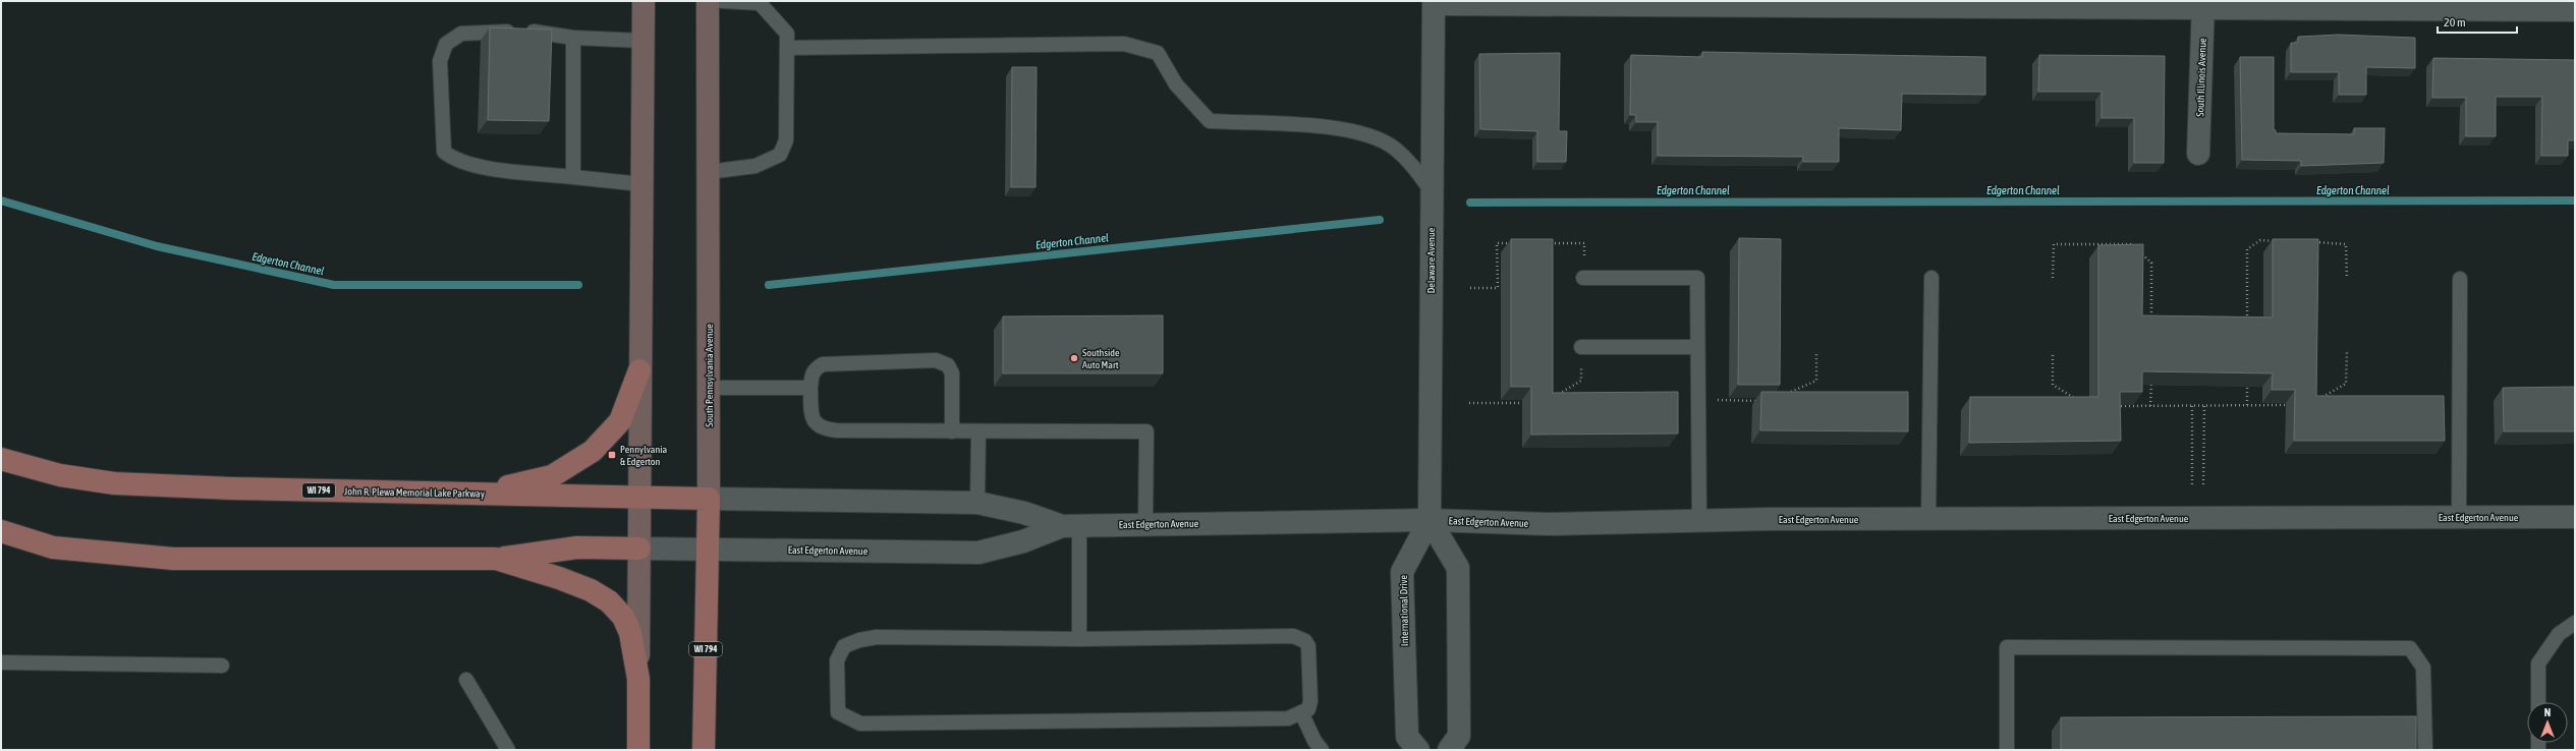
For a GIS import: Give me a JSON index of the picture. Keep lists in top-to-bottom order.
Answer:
{
  "streets": {
    "main road": ["South Pennsylvania Avenue", "WI 794", "John R. Plewa Memorial Lake Parkway"],
    "street": [
      "South Illinois Avenue",
      "Delaware Avenue",
      "East Edgerton Avenue",
      "International Drive"
    ]
  },
  "crossings": [
    ["Delaware Avenue", "East Edgerton Avenue"],
    ["Delaware Avenue", "International Drive"],
    ["South Pennsylvania Avenue", "John R. Plewa Memorial Lake Parkway"],
    ["South Pennsylvania Avenue", "East Edgerton Avenue"],
    ["John R. Plewa Memorial Lake Parkway", "East Edgerton Avenue"],
    ["East Edgerton Avenue", "International Drive"]
  ],
  "water": ["Edgerton Channel"],
  "places": {
    "other": ["Southside Auto Mart"],
    "transit": ["Pennylvania & Edgerton"]
  },
  "scale_bar": "20 m",
  "north": "top"
}
